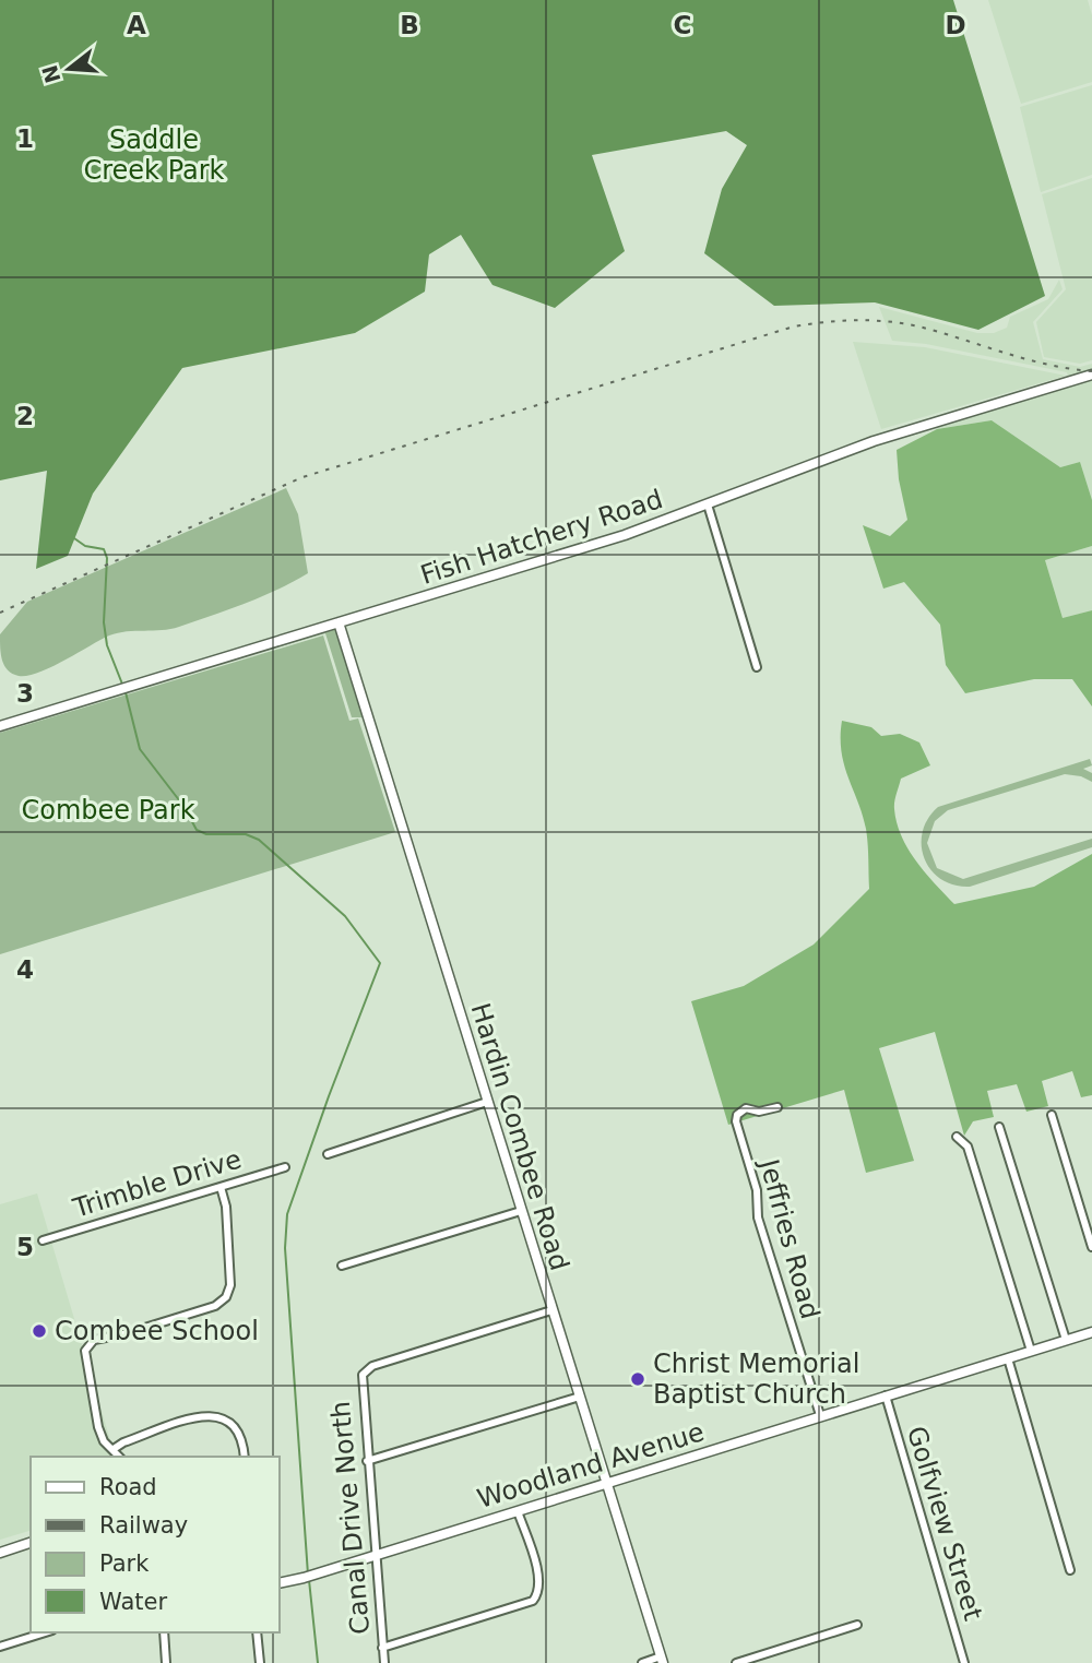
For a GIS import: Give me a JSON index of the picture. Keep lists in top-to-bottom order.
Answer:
{
  "streets": {
    "street": [
      "Fish Hatchery Road",
      "Hardin Combee Road",
      "Trimble Drive",
      "Jeffries Road",
      "Woodland Avenue",
      "Canal Drive North",
      "Golfview Street"
    ]
  },
  "crossings": [
    ["Fish Hatchery Road", "Hardin Combee Road"],
    ["Hardin Combee Road", "Woodland Avenue"],
    ["Hardin Combee Road", "Canal Drive North"],
    ["Jeffries Road", "Woodland Avenue"],
    ["Woodland Avenue", "Canal Drive North"],
    ["Woodland Avenue", "Golfview Street"]
  ],
  "parks": ["Saddle Creek Park", "Combee Park"],
  "places": ["Combee School", "Christ Memorial Baptist Church"],
  "legend": [
    "Road",
    "Railway",
    "Park",
    "Water"
  ],
  "north": "left",
  "grid": {
    "columns": [
      "A",
      "B",
      "C",
      "D"
    ],
    "rows": [
      "1",
      "2",
      "3",
      "4",
      "5"
    ]
  }
}
